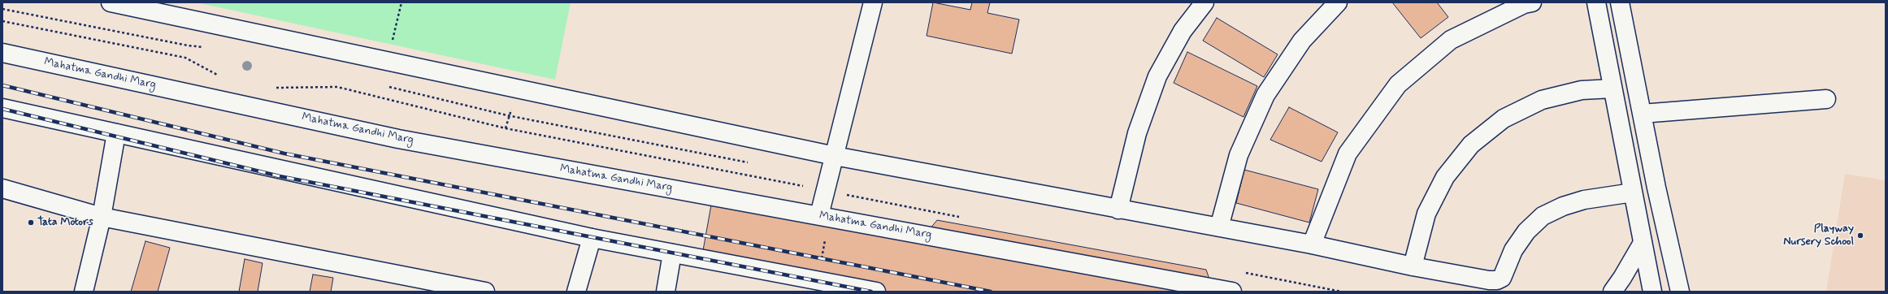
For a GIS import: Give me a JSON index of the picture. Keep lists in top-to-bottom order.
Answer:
{
  "streets": {
    "street": ["Mahatma Gandhi Marg"]
  },
  "places": ["Tata Motors", "Playway Nursery School"]
}
